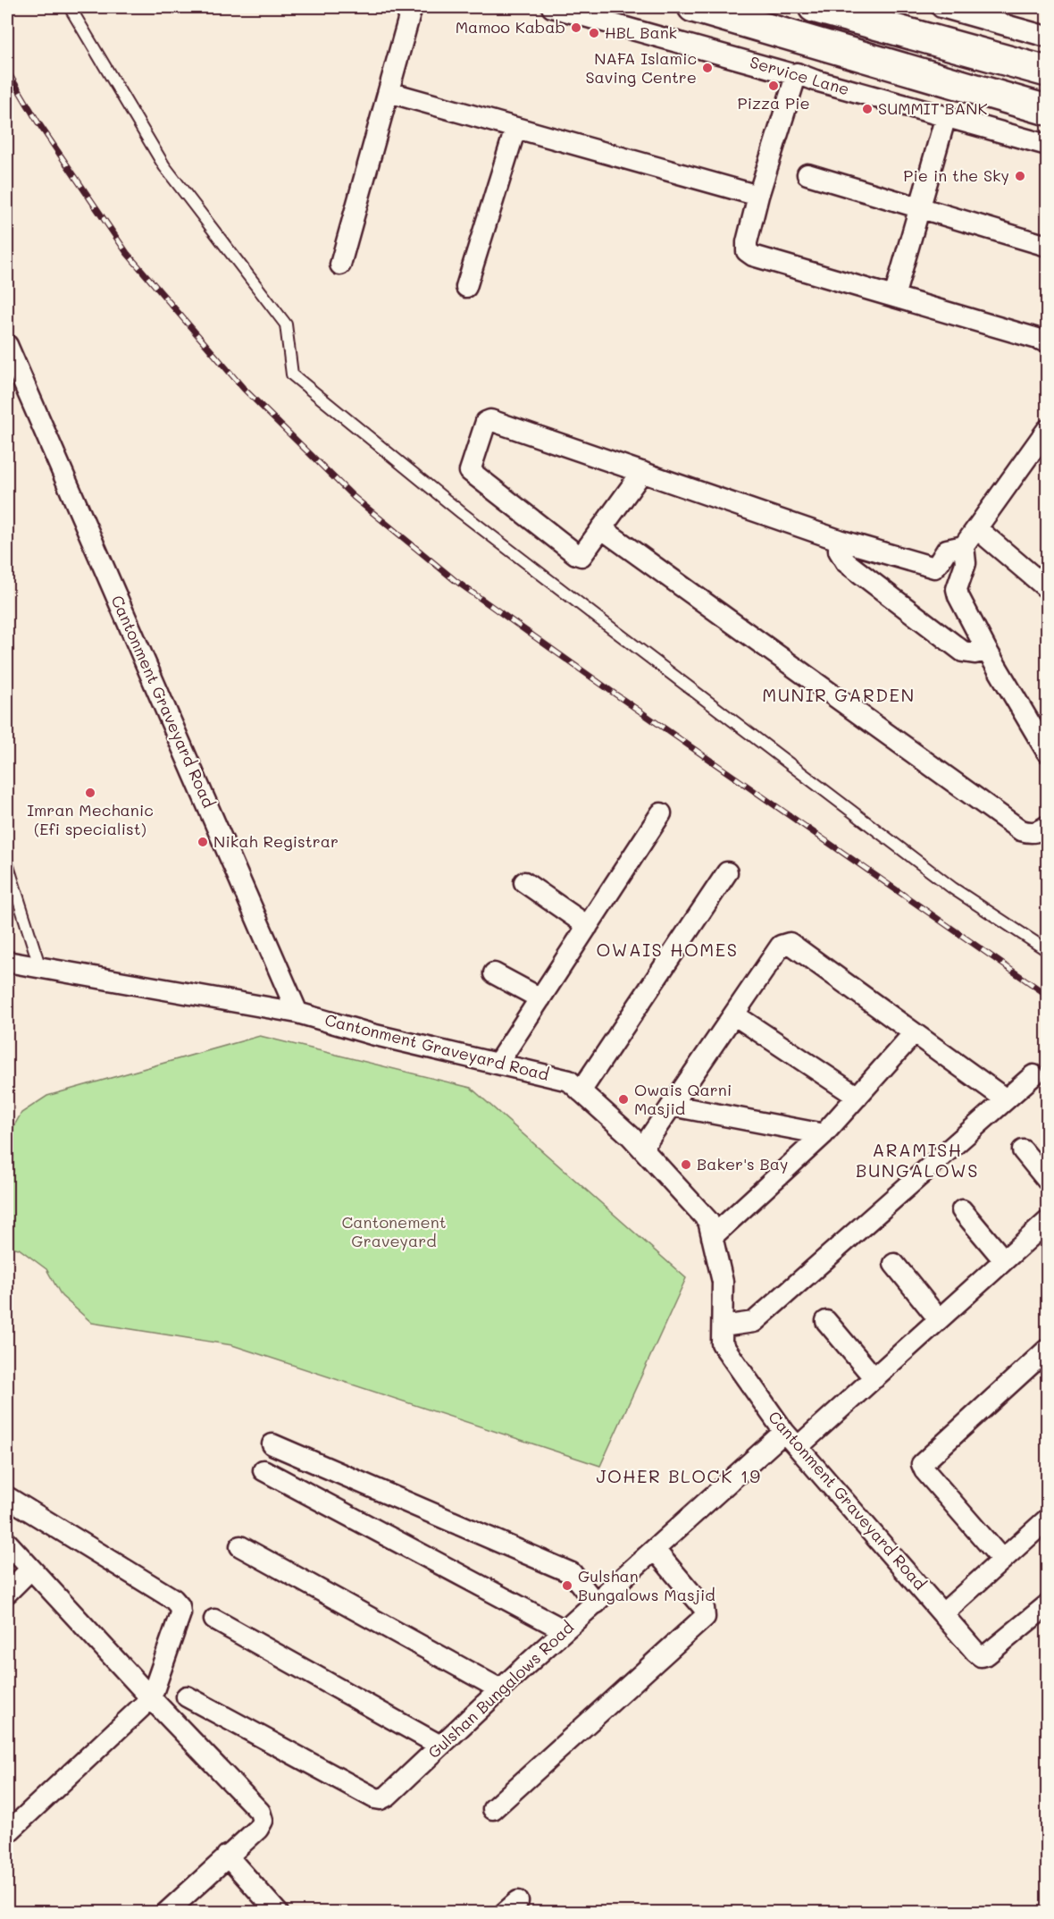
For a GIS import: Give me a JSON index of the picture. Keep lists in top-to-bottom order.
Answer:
{
  "streets": {
    "street": ["Service Lane", "Cantonment Graveyard Road", "Gulshan Bungalows Road"]
  },
  "crossings": [
    ["Cantonment Graveyard Road", "Gulshan Bungalows Road"]
  ],
  "districts": [
    "MUNIR GARDEN",
    "OWAIS HOMES",
    "ARAMISH BUNGALOWS",
    "JOHER BLOCK 19"
  ],
  "parks": ["Cantonement Graveyard"],
  "places": [
    "Mamoo Kabab",
    "HBL Bank",
    "NAFA Islamic Saving Centre",
    "Pizza Pie",
    "SUMMIT BANK",
    "Pie in the Sky",
    "Imran Mechanic (Efi specialist)",
    "Nikah Registrar",
    "Owais Qarni Masjid",
    "Baker's Bay",
    "Gulshan Bungalows Masjid"
  ]
}
